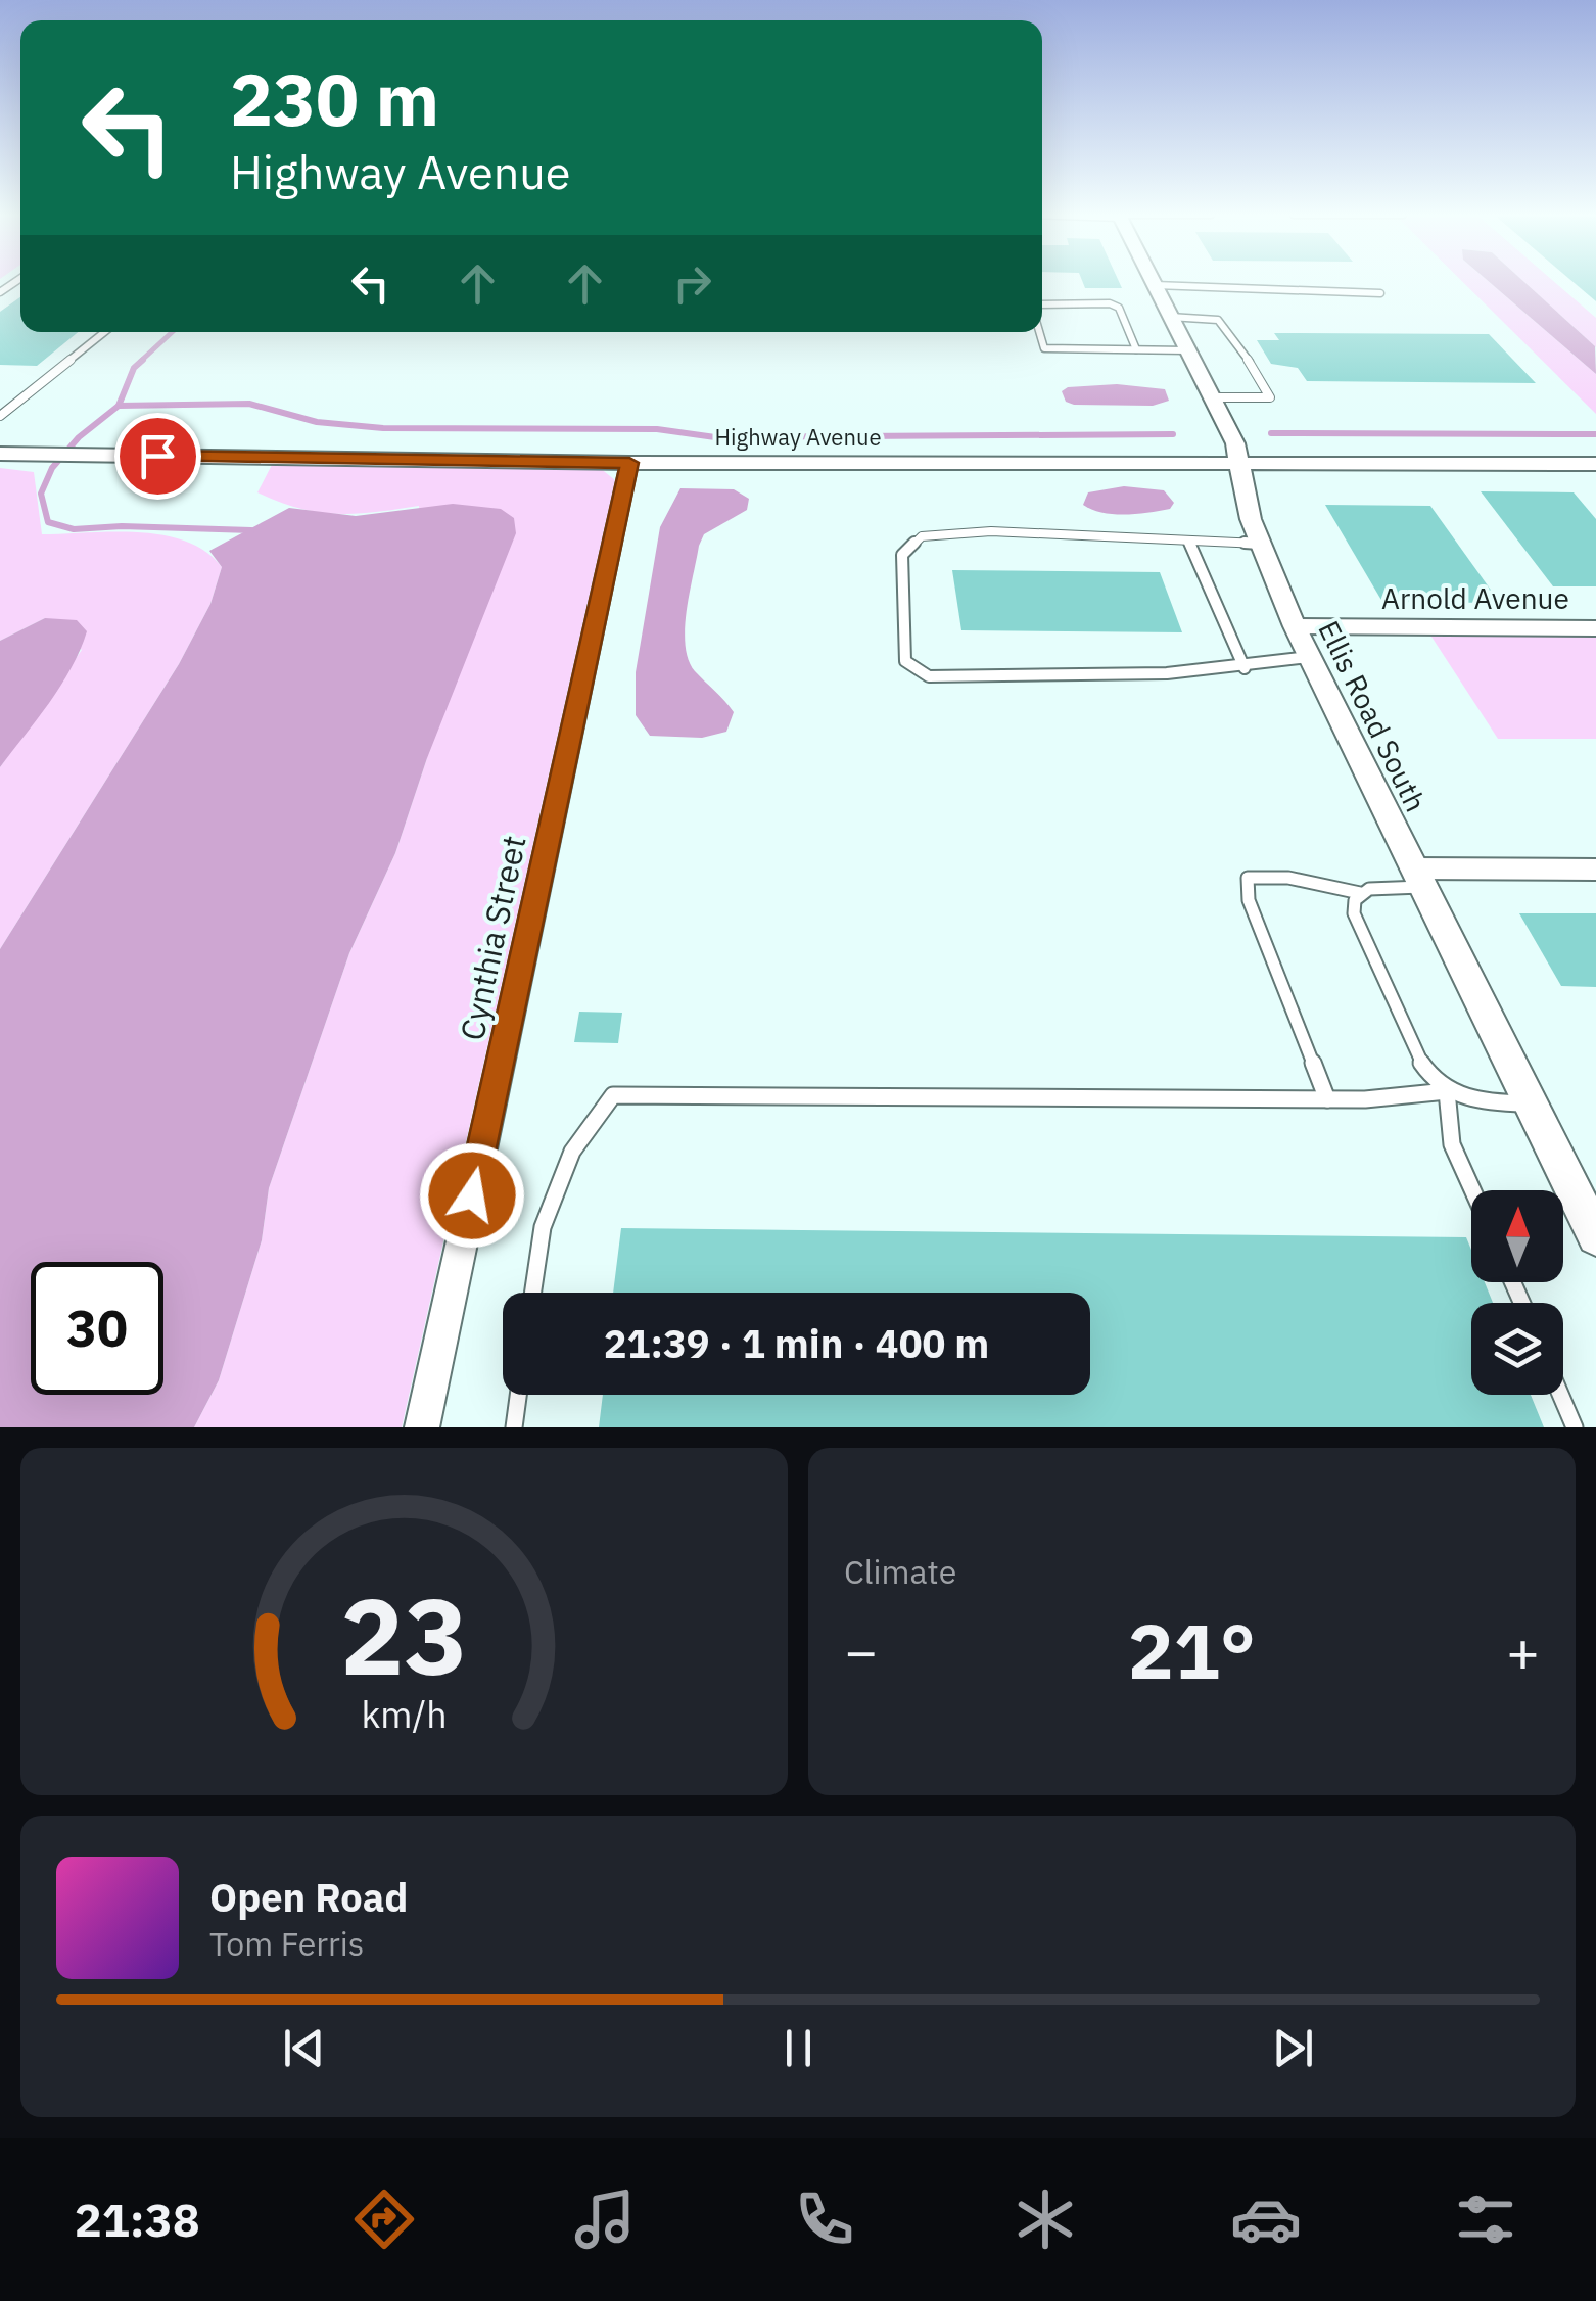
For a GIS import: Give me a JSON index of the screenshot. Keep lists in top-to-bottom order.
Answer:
{
  "streets": {
    "street": [
      "Highway Avenue",
      "Arnold Avenue",
      "Ellis Road South",
      "Cynthia Street"
    ]
  },
  "crossings": [
    ["Highway Avenue", "Ellis Road South"],
    ["Highway Avenue", "Cynthia Street"],
    ["Arnold Avenue", "Ellis Road South"]
  ],
  "north": "top",
  "page": {
    "turn": ["230 m", "Highway Avenue"],
    "limit": "30",
    "trip": "21:39 · 1 min · 400 m",
    "tile": "Climate",
    "heat": ["−", "21°", "+"],
    "song": ["Open Road", "Tom Ferris"],
    "tabs": "21:38",
    "gauge": ["23", "km/h"]
  }
}
